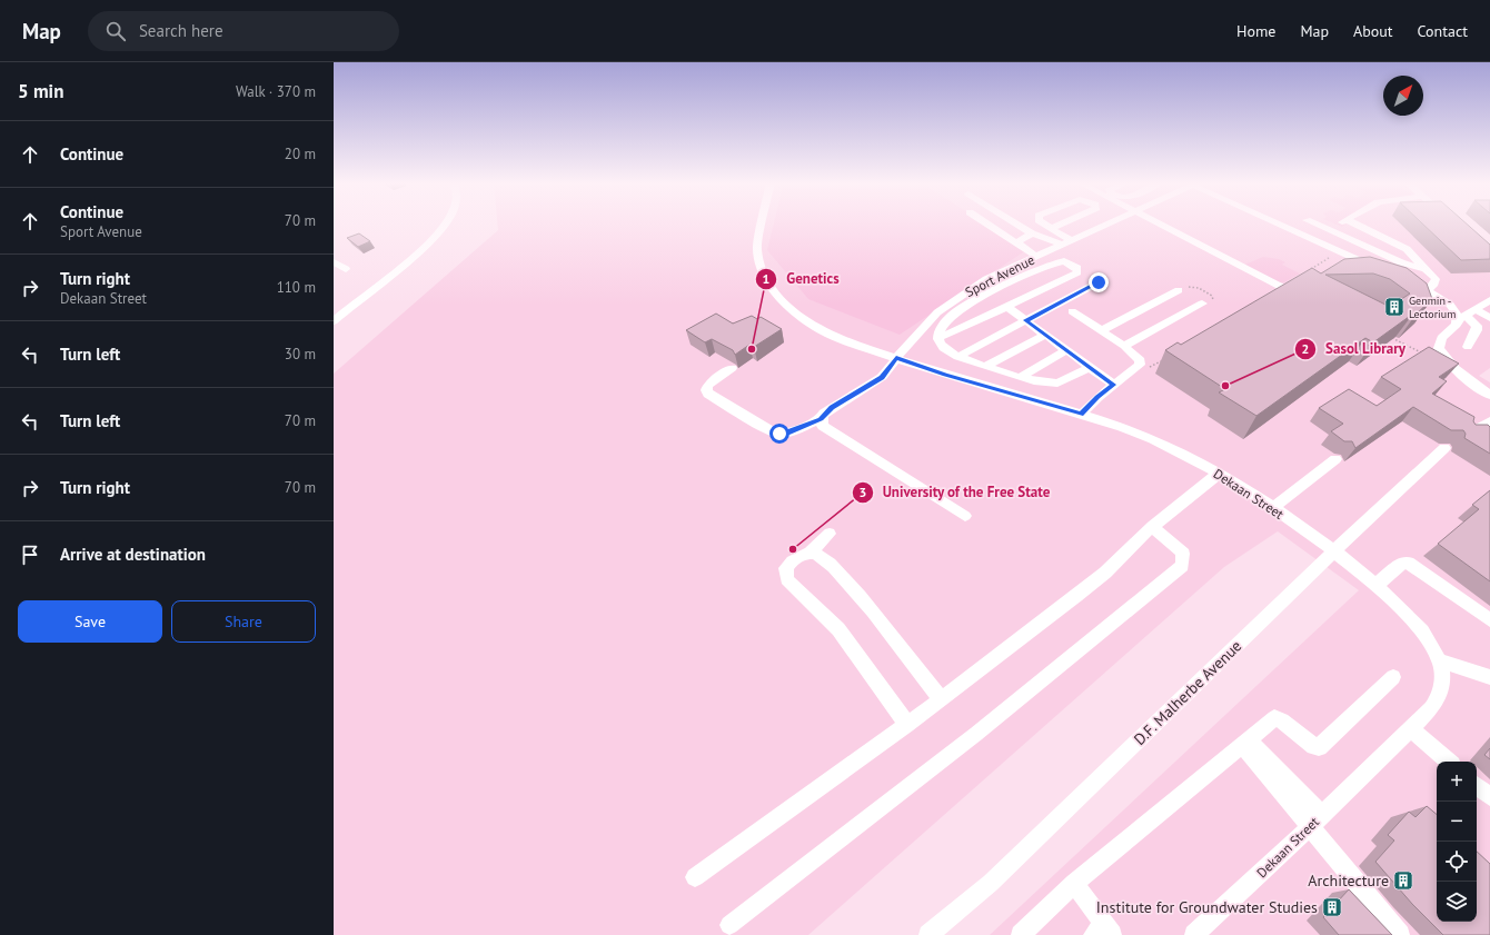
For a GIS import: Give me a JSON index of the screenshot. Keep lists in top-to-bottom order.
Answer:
{
  "streets": {
    "street": ["Sport Avenue", "Dekaan Street", "D.F. Malherbe Avenue"]
  },
  "crossings": [
    ["Sport Avenue", "Dekaan Street"]
  ],
  "places": {
    "building": ["Genmin - Lectorium", "Architecture", "Institute for Groundwater Studies"],
    "other": ["Genetics", "Sasol Library", "University of the Free State"]
  },
  "north": "top right",
  "page": {
    "header": "Map",
    "search": "Search here",
    "nav": [
      "Home",
      "Map",
      "About",
      "Contact"
    ],
    "heading": ["5 min", "Walk · 370 m"],
    "list": [
      ["Continue", "20 m"],
      ["Continue", "Sport Avenue", "70 m"],
      ["Turn right", "Dekaan Street", "110 m"],
      ["Turn left", "30 m"],
      ["Turn left", "70 m"],
      ["Turn right", "70 m"],
      "Arrive at destination"
    ],
    "buttons": ["Save", "Share"],
    "map_buttons": ["+", "−"]
  }
}
